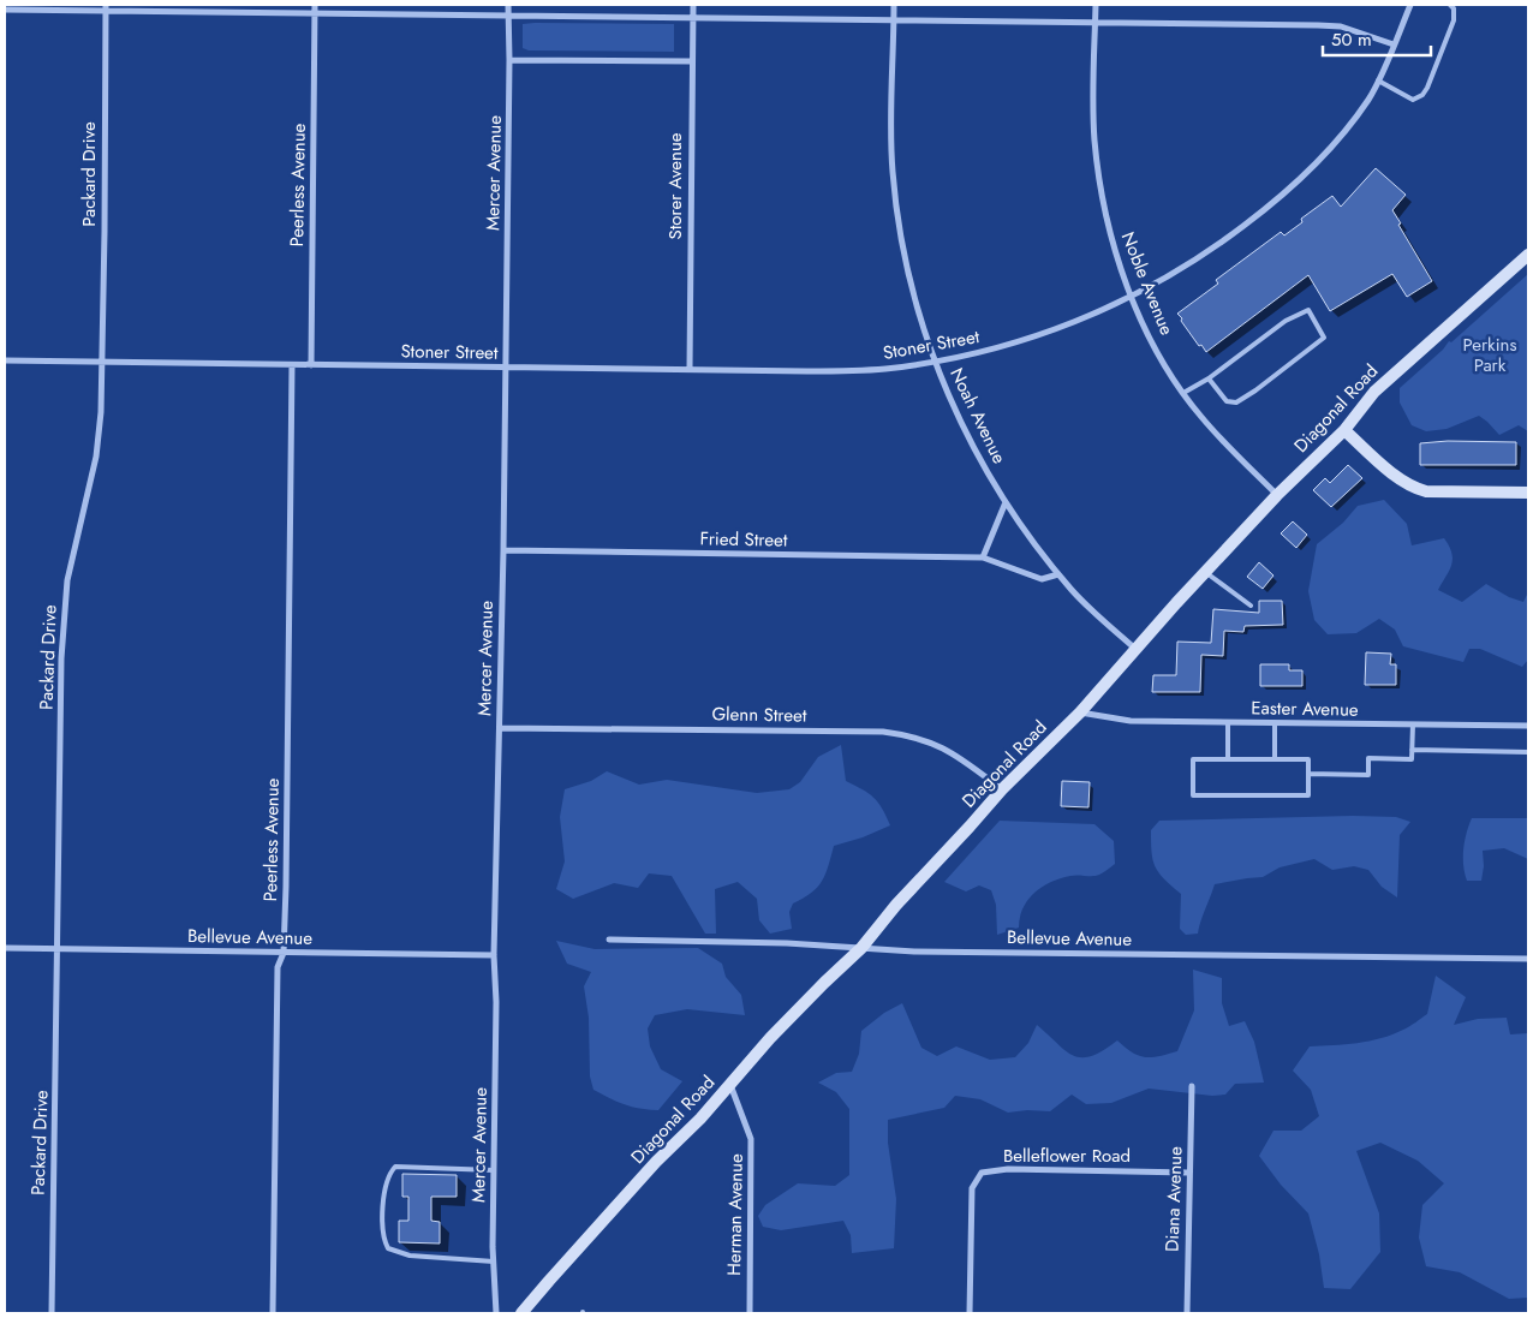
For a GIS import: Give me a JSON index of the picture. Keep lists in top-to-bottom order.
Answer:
{
  "streets": {
    "street": [
      "Mercer Avenue",
      "Packard Drive",
      "Peerless Avenue",
      "Storer Avenue",
      "Noble Avenue",
      "Stoner Street",
      "Diagonal Road",
      "Noah Avenue",
      "Fried Street",
      "Easter Avenue",
      "Glenn Street",
      "Bellevue Avenue",
      "Belleflower Road",
      "Diana Avenue",
      "Herman Avenue"
    ]
  },
  "crossings": [
    ["Mercer Avenue", "Stoner Street"],
    ["Mercer Avenue", "Fried Street"],
    ["Mercer Avenue", "Glenn Street"],
    ["Mercer Avenue", "Bellevue Avenue"],
    ["Packard Drive", "Bellevue Avenue"],
    ["Peerless Avenue", "Stoner Street"],
    ["Peerless Avenue", "Bellevue Avenue"],
    ["Storer Avenue", "Stoner Street"],
    ["Noble Avenue", "Stoner Street"],
    ["Noble Avenue", "Diagonal Road"],
    ["Stoner Street", "Noah Avenue"],
    ["Diagonal Road", "Noah Avenue"],
    ["Diagonal Road", "Easter Avenue"],
    ["Diagonal Road", "Glenn Street"],
    ["Diagonal Road", "Bellevue Avenue"],
    ["Diagonal Road", "Herman Avenue"],
    ["Noah Avenue", "Fried Street"],
    ["Belleflower Road", "Diana Avenue"]
  ],
  "parks": ["Perkins Park"],
  "scale_bar": "50 m"
}
